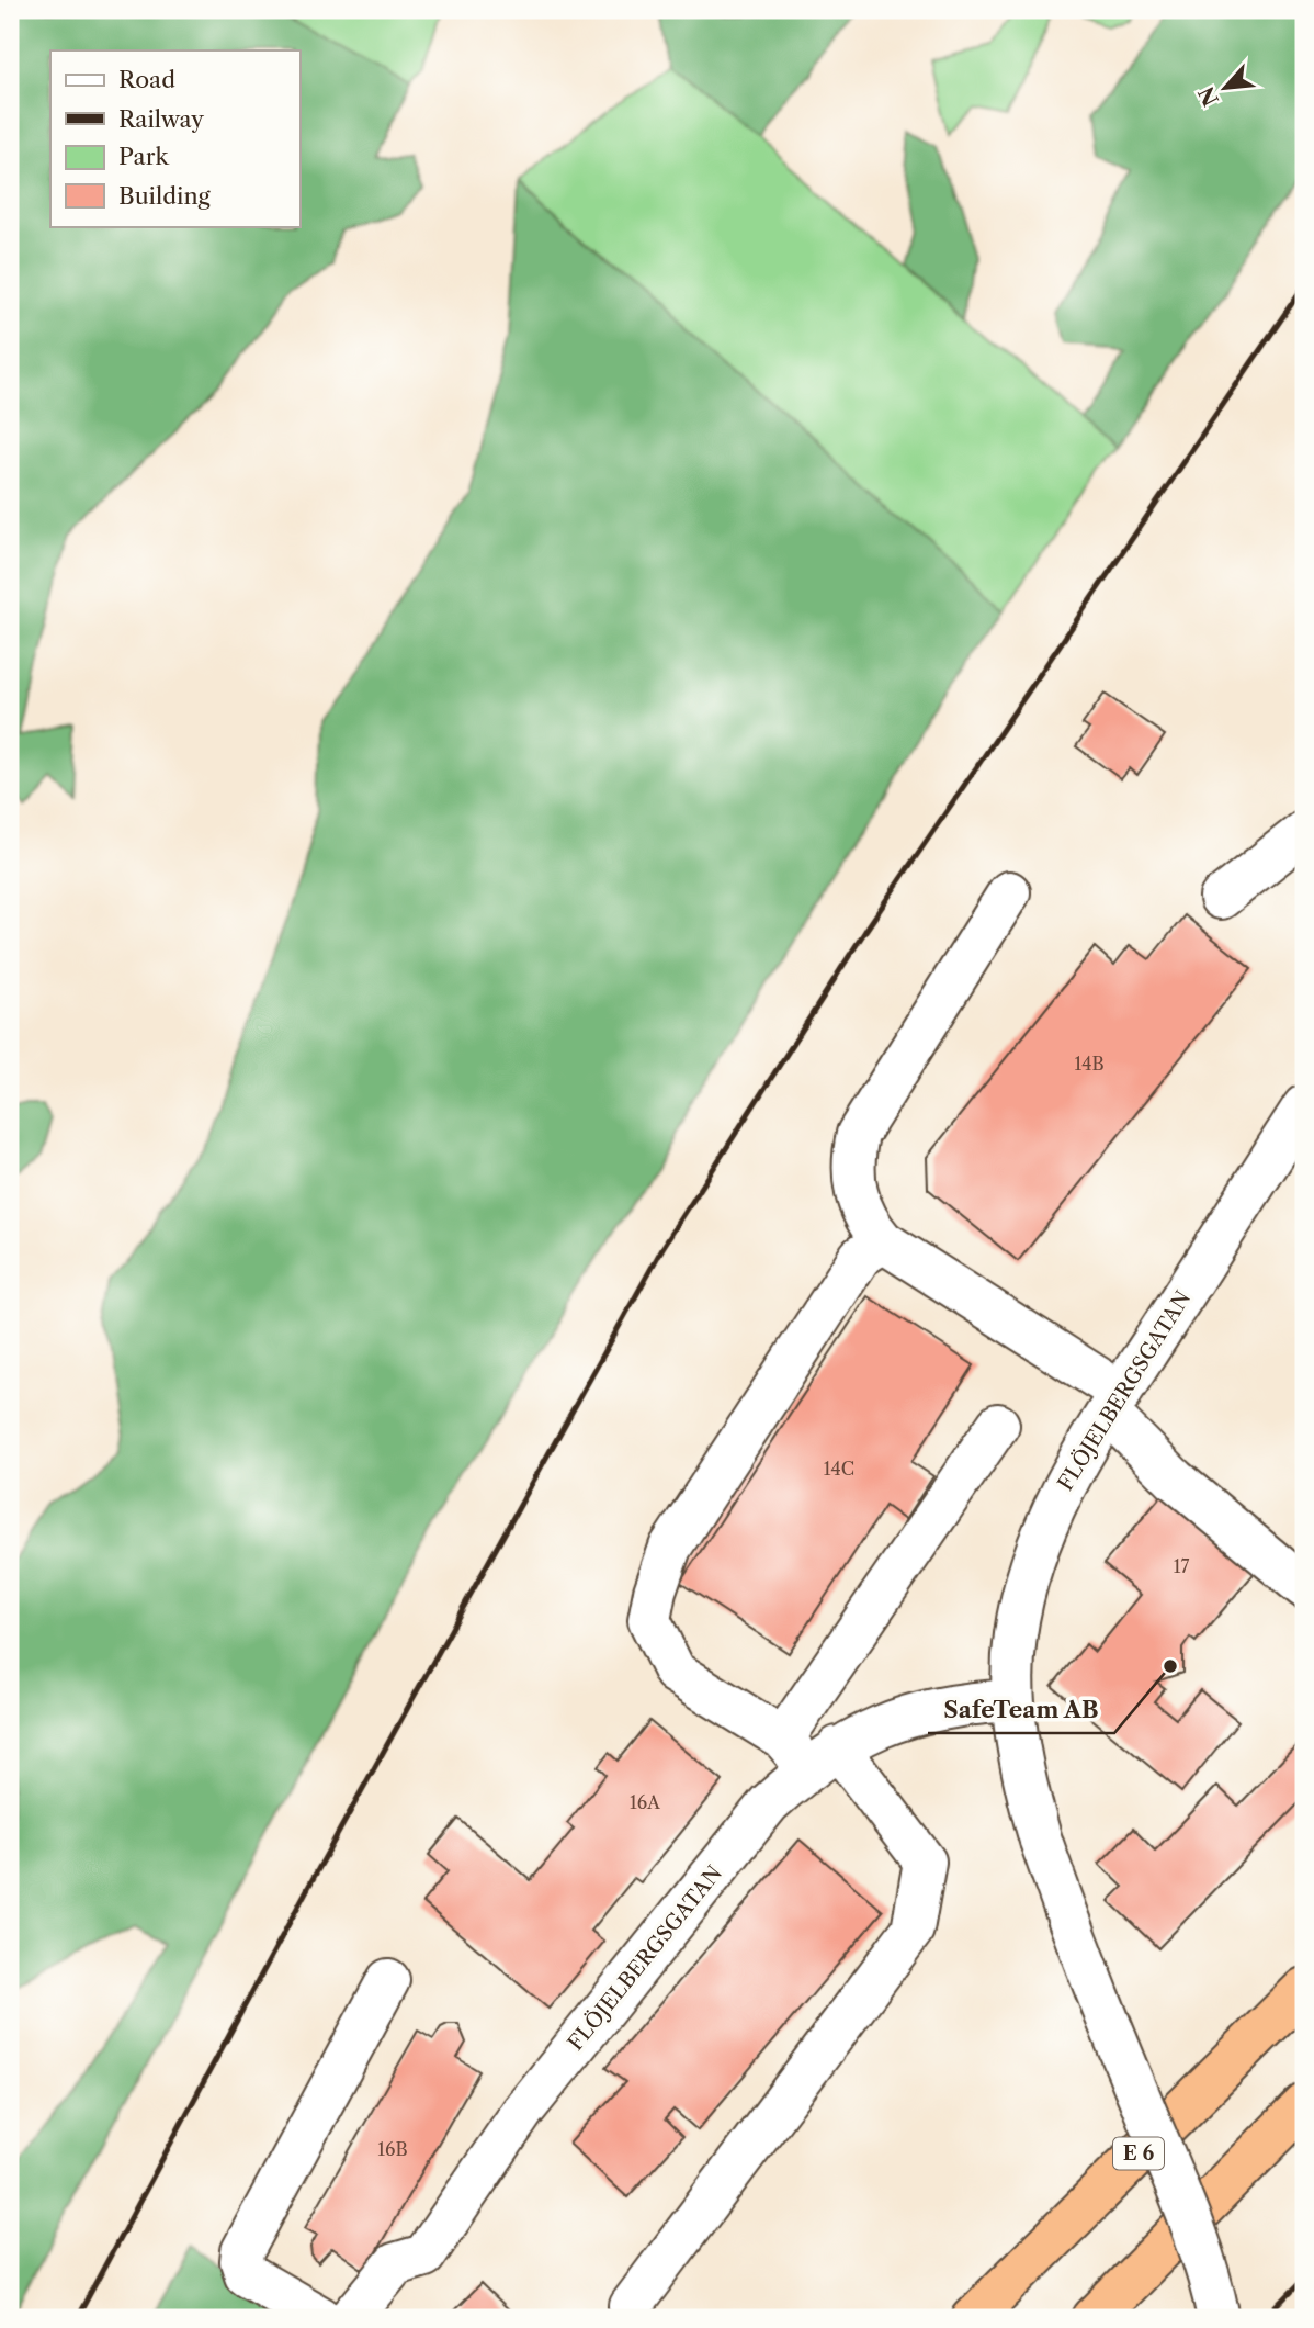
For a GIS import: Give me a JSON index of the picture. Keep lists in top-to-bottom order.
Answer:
{
  "streets": {
    "highway": ["E 6"],
    "street": ["FLÖJELBERGSGATAN"]
  },
  "places": ["SafeTeam AB"],
  "house_numbers": [
    "14B",
    "14C",
    "17",
    "16A",
    "16B"
  ],
  "legend": [
    "Road",
    "Railway",
    "Park",
    "Building"
  ],
  "north": "bottom left"
}
